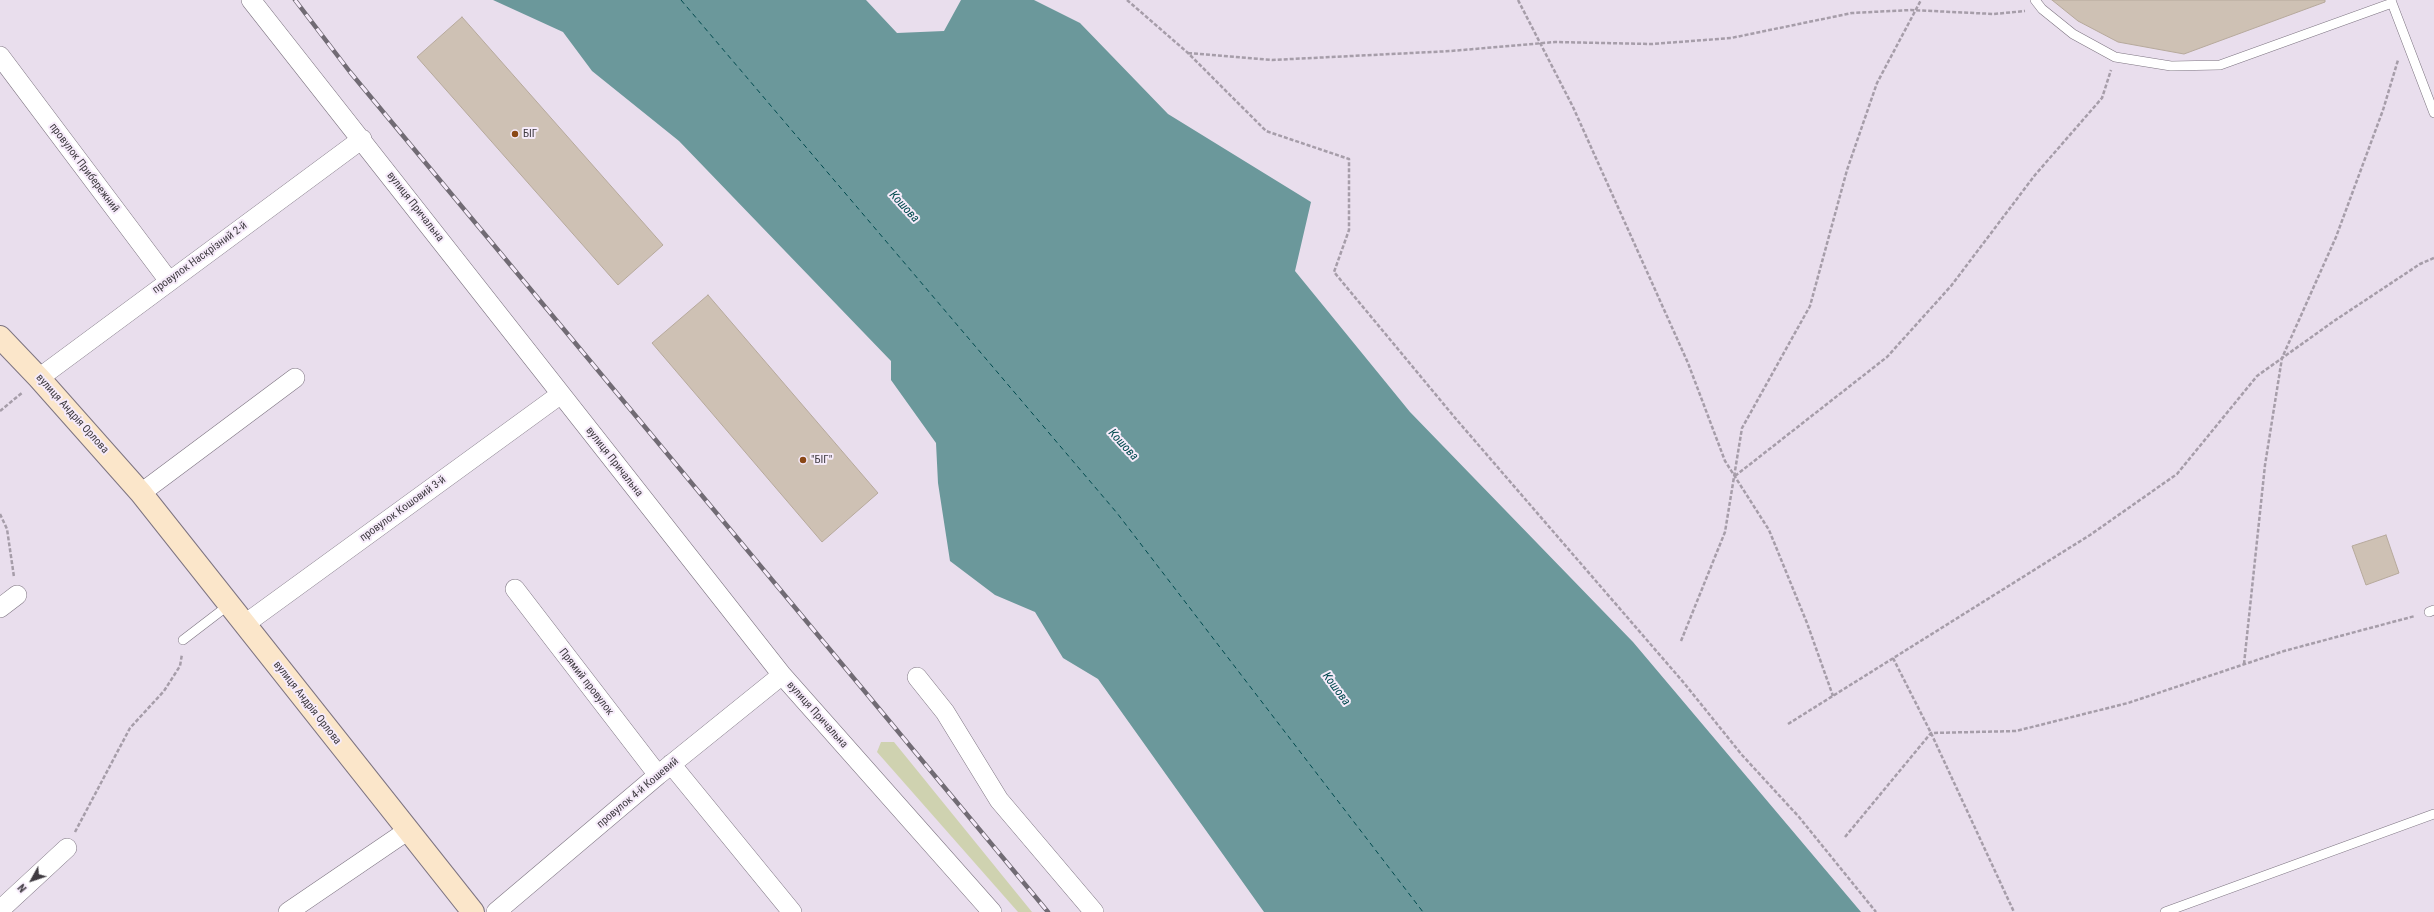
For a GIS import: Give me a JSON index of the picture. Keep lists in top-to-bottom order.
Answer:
{
  "streets": {
    "street": [
      "провулок Прибережний",
      "вулиця Причальна",
      "провулок Наскрізний 2-й",
      "вулиця Андрія Орлова",
      "провулок Кошовий 3-й",
      "Прямий провулок",
      "провулок 4-й Кошевий"
    ]
  },
  "crossings": [
    ["провулок Прибережний", "провулок Наскрізний 2-й"],
    ["вулиця Причальна", "провулок Наскрізний 2-й"],
    ["вулиця Причальна", "провулок Кошовий 3-й"],
    ["вулиця Причальна", "провулок 4-й Кошевий"],
    ["провулок Наскрізний 2-й", "вулиця Андрія Орлова"],
    ["вулиця Андрія Орлова", "провулок Кошовий 3-й"],
    ["Прямий провулок", "провулок 4-й Кошевий"]
  ],
  "water": ["Кошова"],
  "places": ["БІГ", "\"БІГ\""],
  "north": "bottom left"
}
